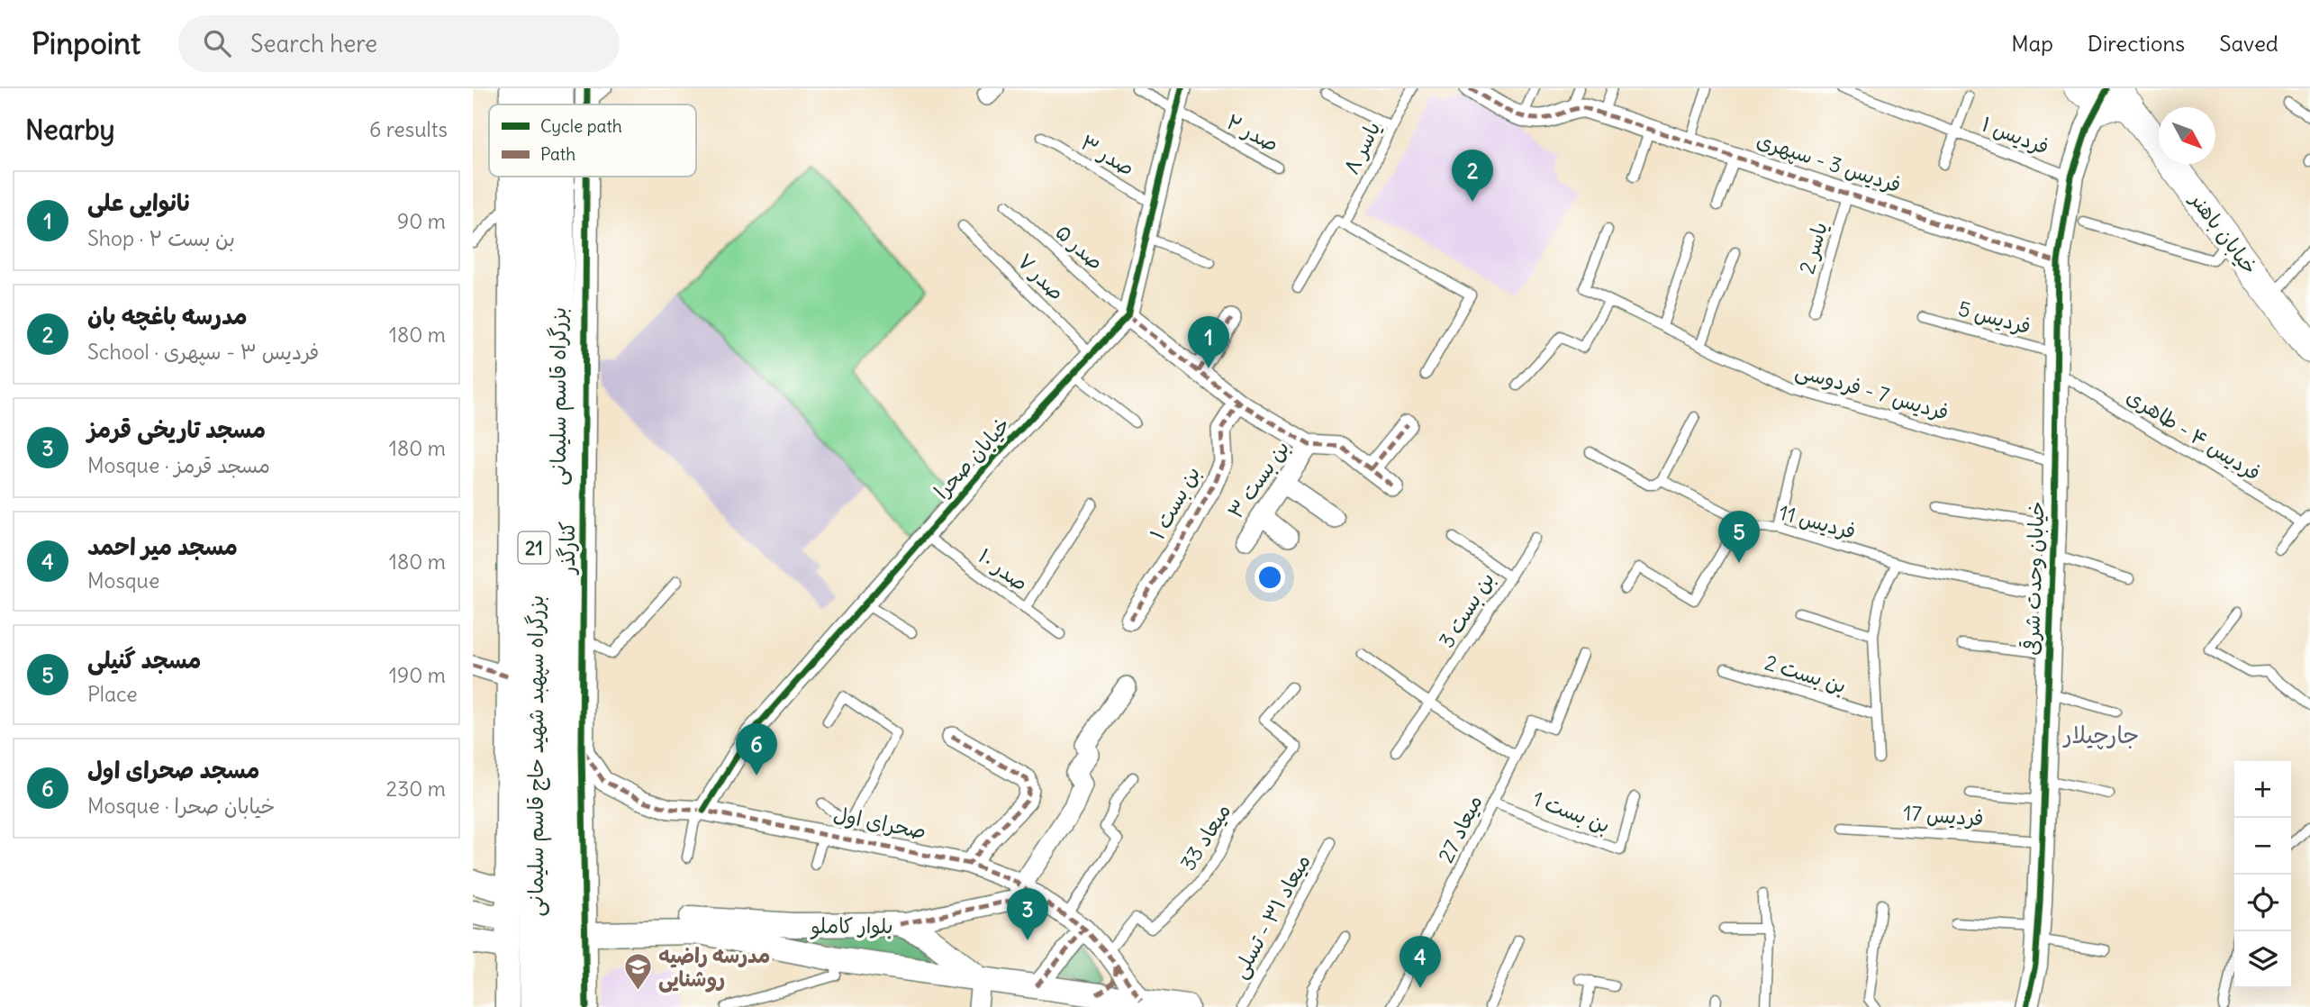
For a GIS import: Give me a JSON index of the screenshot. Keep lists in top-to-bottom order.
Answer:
{
  "streets": {
    "highway": ["بزرگراه قاسم سلیمانی", "21", "بزرگراه سپهبد شهید حاج قاسم سلیمانی"],
    "main road": ["خیابان باهنر"],
    "street": [
      "فردیس 3 - سپهری",
      "خیابان صحرا",
      "بن بست ۳",
      "بن بست ۱",
      "کنارگذر",
      "خیابان وحدت شرقی",
      "صحرای اول",
      "بلوار کاملو"
    ],
    "lane": [
      "صدر ۲",
      "فردیس ۱",
      "یاسر ۸",
      "صدر ۳",
      "صدر ۵",
      "یاسر 2",
      "صدر ۷",
      "فردیس 5",
      "فردیس 7 - فردوسی",
      "فردیس ۴ - طاهری",
      "فردیس 11",
      "صدر ۱۰",
      "بن بست 3",
      "بن بست 2",
      "بن بست 1",
      "فردیس 17",
      "میعاد 27",
      "میعاد 33",
      "میعاد ۳۱ - تسلی"
    ]
  },
  "crossings": [
    ["فردیس ۱", "خیابان وحدت شرقی"],
    ["فردیس 3 - سپهری", "یاسر 2"],
    ["فردیس 3 - سپهری", "خیابان وحدت شرقی"],
    ["صدر ۵", "خیابان صحرا"],
    ["صدر ۷", "خیابان صحرا"],
    ["فردیس 5", "فردیس ۴ - طاهری"],
    ["فردیس 5", "خیابان وحدت شرقی"],
    ["فردیس 7 - فردوسی", "خیابان وحدت شرقی"],
    ["فردیس ۴ - طاهری", "خیابان وحدت شرقی"],
    ["خیابان صحرا", "صدر ۱۰"],
    ["خیابان صحرا", "صحرای اول"],
    ["فردیس 11", "خیابان وحدت شرقی"],
    ["کنارگذر", "صحرای اول"],
    ["کنارگذر", "بلوار کاملو"],
    ["خیابان وحدت شرقی", "فردیس 17"],
    ["بن بست 1", "میعاد 27"],
    ["صحرای اول", "میعاد 33"]
  ],
  "districts": ["جارچیلار"],
  "places": {
    "school or university": ["مدرسه راضیه روشنایی"]
  },
  "legend": ["Cycle path", "Path"],
  "north": "bottom right",
  "page": {
    "header": "Pinpoint",
    "search": "Search here",
    "nav": ["Map", "Directions", "Saved"],
    "heading": ["Nearby", "6 results"],
    "pins": [
      "2",
      "1",
      "5",
      "6",
      "3",
      "4"
    ],
    "list": [
      {
        "mark": "1",
        "name": "نانوایی علی",
        "note": "Shop · بن بست ۲",
        "value": "90 m"
      },
      {
        "mark": "2",
        "name": "مدرسه باغچه بان",
        "note": "School · فردیس ۳ - سپهری",
        "value": "180 m"
      },
      {
        "mark": "3",
        "name": "مسجد تاریخی قرمز",
        "note": "Mosque · مسجد قرمز",
        "value": "180 m"
      },
      {
        "mark": "4",
        "name": "مسجد میر احمد",
        "note": "Mosque",
        "value": "180 m"
      },
      {
        "mark": "5",
        "name": "مسجد گنیلی",
        "note": "Place",
        "value": "190 m"
      },
      {
        "mark": "6",
        "name": "مسجد صحرای اول",
        "note": "Mosque · خیابان صحرا",
        "value": "230 m"
      }
    ],
    "map_buttons": ["+", "−"]
  }
}
